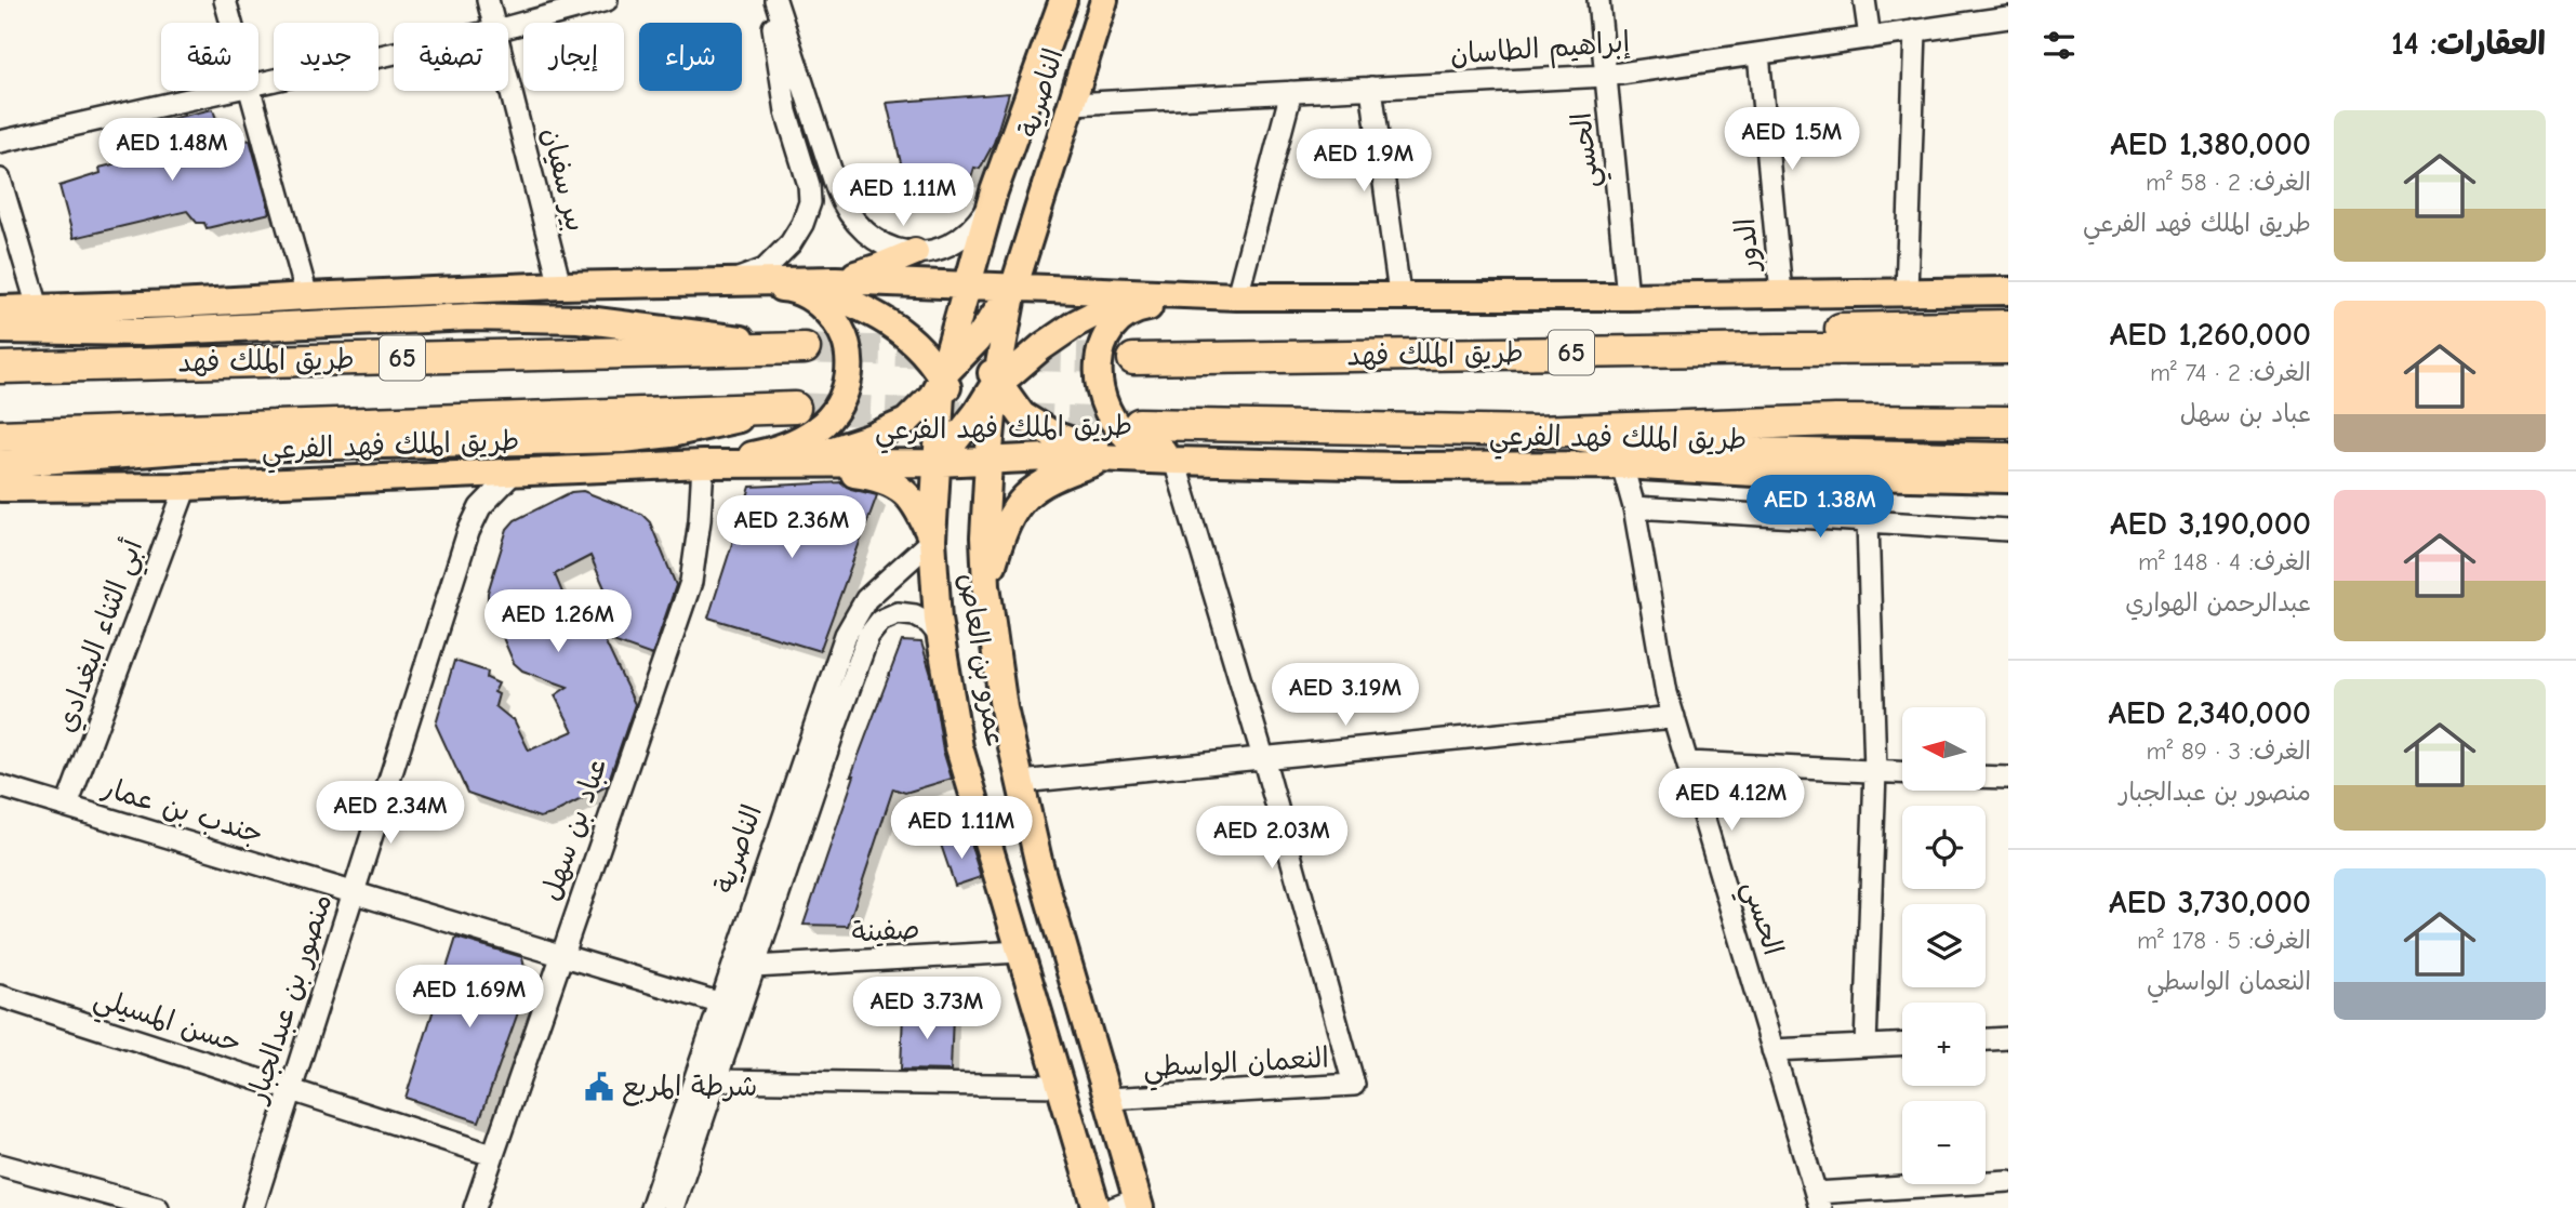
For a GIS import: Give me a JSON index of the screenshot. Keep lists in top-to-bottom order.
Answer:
{
  "streets": {
    "highway": ["65", "طريق الملك فهد"],
    "main road": ["الناصرية", "طريق الملك فهد الفرعي", "عمرو بن العاص"],
    "street": [
      "إبراهيم الطاسان",
      "الحسي",
      "بير سفيان",
      "الدور",
      "أبي الثناء البغدادي",
      "جندب بن عمار",
      "عباد بن سهل",
      "صفينة",
      "منصور بن عبدالجبار",
      "حسن المسيلي",
      "النعمان الواسطي"
    ]
  },
  "crossings": [
    ["إبراهيم الطاسان", "الناصرية"],
    ["إبراهيم الطاسان", "الحسي"],
    ["إبراهيم الطاسان", "الدور"],
    ["الناصرية", "عمرو بن العاص"],
    ["الناصرية", "جندب بن عمار"],
    ["الناصرية", "صفينة"],
    ["الحسي", "طريق الملك فهد الفرعي"],
    ["طريق الملك فهد الفرعي", "أبي الثناء البغدادي"],
    ["طريق الملك فهد الفرعي", "عمرو بن العاص"],
    ["طريق الملك فهد الفرعي", "عباد بن سهل"],
    ["طريق الملك فهد الفرعي", "منصور بن عبدالجبار"],
    ["طريق الملك فهد الفرعي", "النعمان الواسطي"],
    ["أبي الثناء البغدادي", "جندب بن عمار"],
    ["عمرو بن العاص", "صفينة"],
    ["عمرو بن العاص", "النعمان الواسطي"],
    ["جندب بن عمار", "عباد بن سهل"],
    ["جندب بن عمار", "منصور بن عبدالجبار"],
    ["عباد بن سهل", "حسن المسيلي"],
    ["منصور بن عبدالجبار", "حسن المسيلي"]
  ],
  "places": {
    "public building": ["شرطة المربع"]
  },
  "north": "left",
  "page": {
    "heading": "العقارات: 14",
    "chip": [
      "شراء",
      "إيجار",
      "تصفية",
      "جديد",
      "شقة"
    ],
    "list": [
      {
        "name": "AED 1,380,000",
        "note": "الغرف: 2 · 58 m² · طريق الملك فهد الفرعي"
      },
      {
        "name": "AED 1,260,000",
        "note": "الغرف: 2 · 74 m² · عباد بن سهل"
      },
      {
        "name": "AED 3,190,000",
        "note": "الغرف: 4 · 148 m² · عبدالرحمن الهواري"
      },
      {
        "name": "AED 2,340,000",
        "note": "الغرف: 3 · 89 m² · منصور بن عبدالجبار"
      },
      {
        "name": "AED 3,730,000",
        "note": "الغرف: 5 · 178 m² · النعمان الواسطي"
      }
    ],
    "price": [
      "AED 1.5M",
      "AED 1.48M",
      "AED 1.9M",
      "AED 1.11M",
      "AED 1.38M",
      "AED 2.36M",
      "AED 1.26M",
      "AED 3.19M",
      "AED 4.12M",
      "AED 2.34M",
      "AED 1.11M",
      "AED 2.03M",
      "AED 1.69M",
      "AED 3.73M"
    ],
    "map_buttons": ["+", "−"]
  }
}
